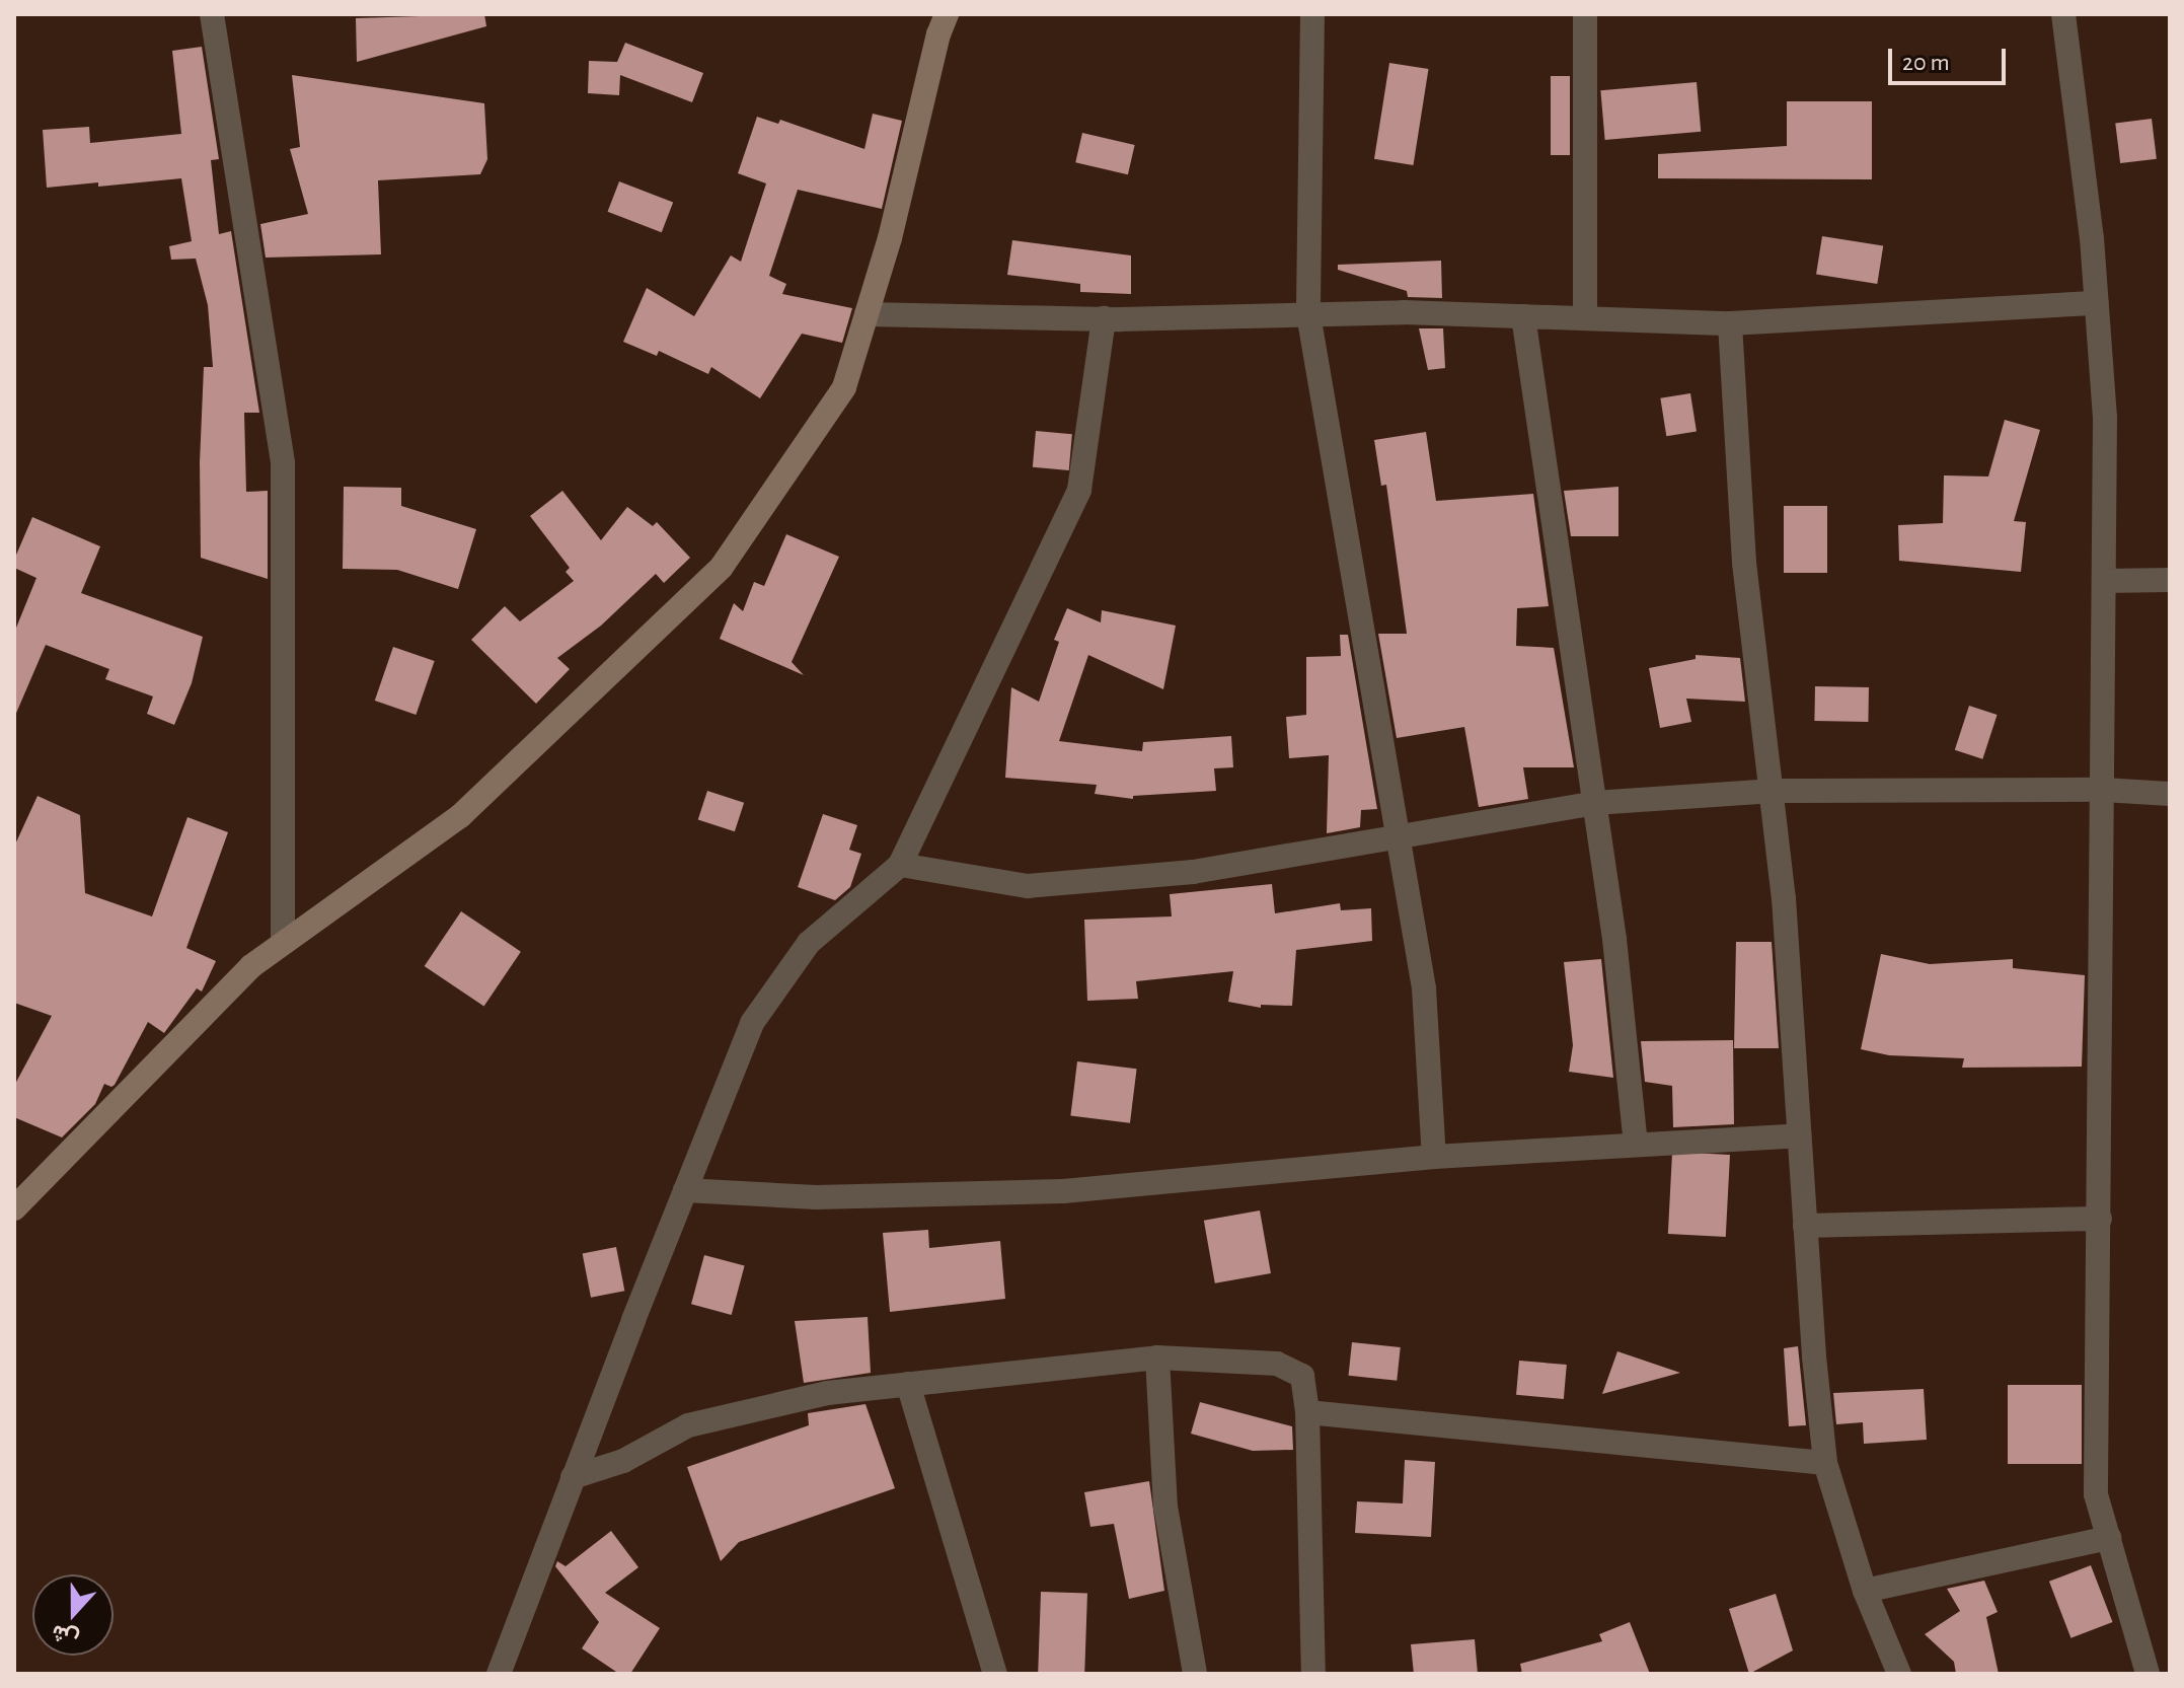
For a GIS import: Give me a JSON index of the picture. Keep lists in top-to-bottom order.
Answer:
{
  "scale_bar": "20 m",
  "north": "bottom"
}
